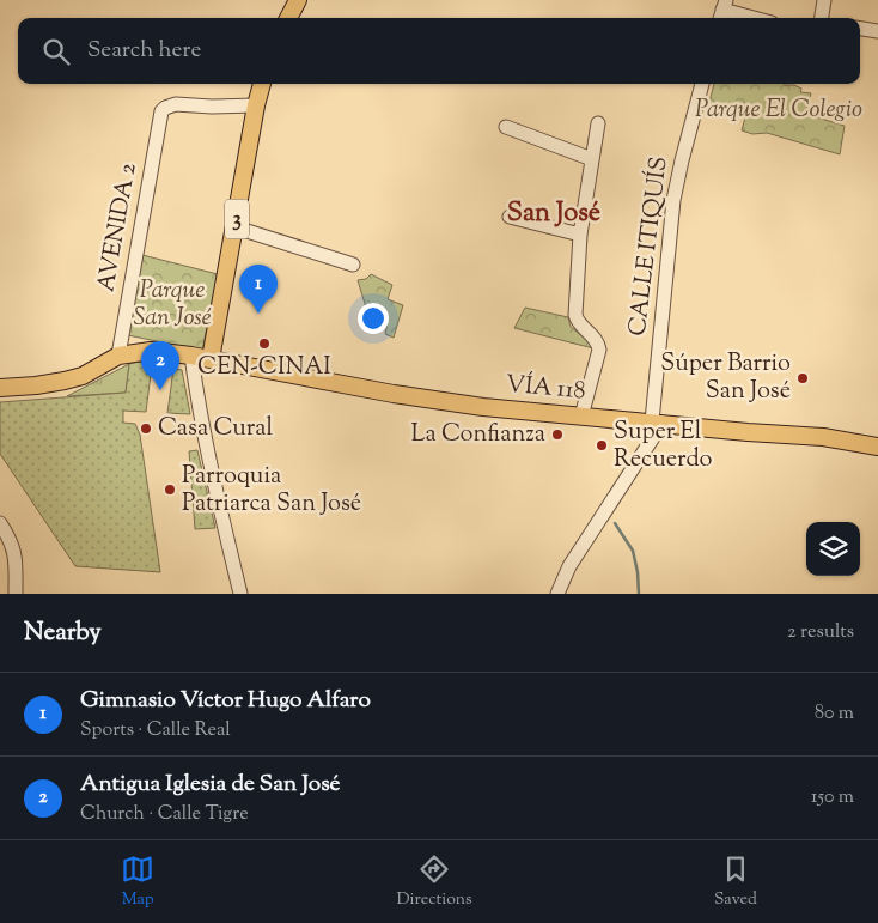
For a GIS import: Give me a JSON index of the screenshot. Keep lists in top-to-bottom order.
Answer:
{
  "streets": {
    "main road": ["3", "VÍA 118"],
    "street": ["AVENIDA 2", "CALLE ITIQUÍS"]
  },
  "crossings": [
    ["3", "AVENIDA 2"],
    ["3", "VÍA 118"],
    ["AVENIDA 2", "VÍA 118"],
    ["CALLE ITIQUÍS", "VÍA 118"]
  ],
  "districts": ["San José"],
  "parks": ["Parque El Colegio", "Parque San José"],
  "places": [
    "CEN-CINAI",
    "Súper Barrio San José",
    "Casa Cural",
    "La Confianza",
    "Super El Recuerdo",
    "Parroquia Patriarca San José"
  ],
  "page": {
    "search": "Search here",
    "pins": ["1", "2"],
    "heading": ["Nearby", "2 results"],
    "list": [
      {
        "mark": "1",
        "name": "Gimnasio Víctor Hugo Alfaro",
        "note": "Sports · Calle Real",
        "value": "80 m"
      },
      {
        "mark": "2",
        "name": "Antigua Iglesia de San José",
        "note": "Church · Calle Tigre",
        "value": "150 m"
      }
    ],
    "nav": ["Map", "Directions", "Saved"]
  }
}
